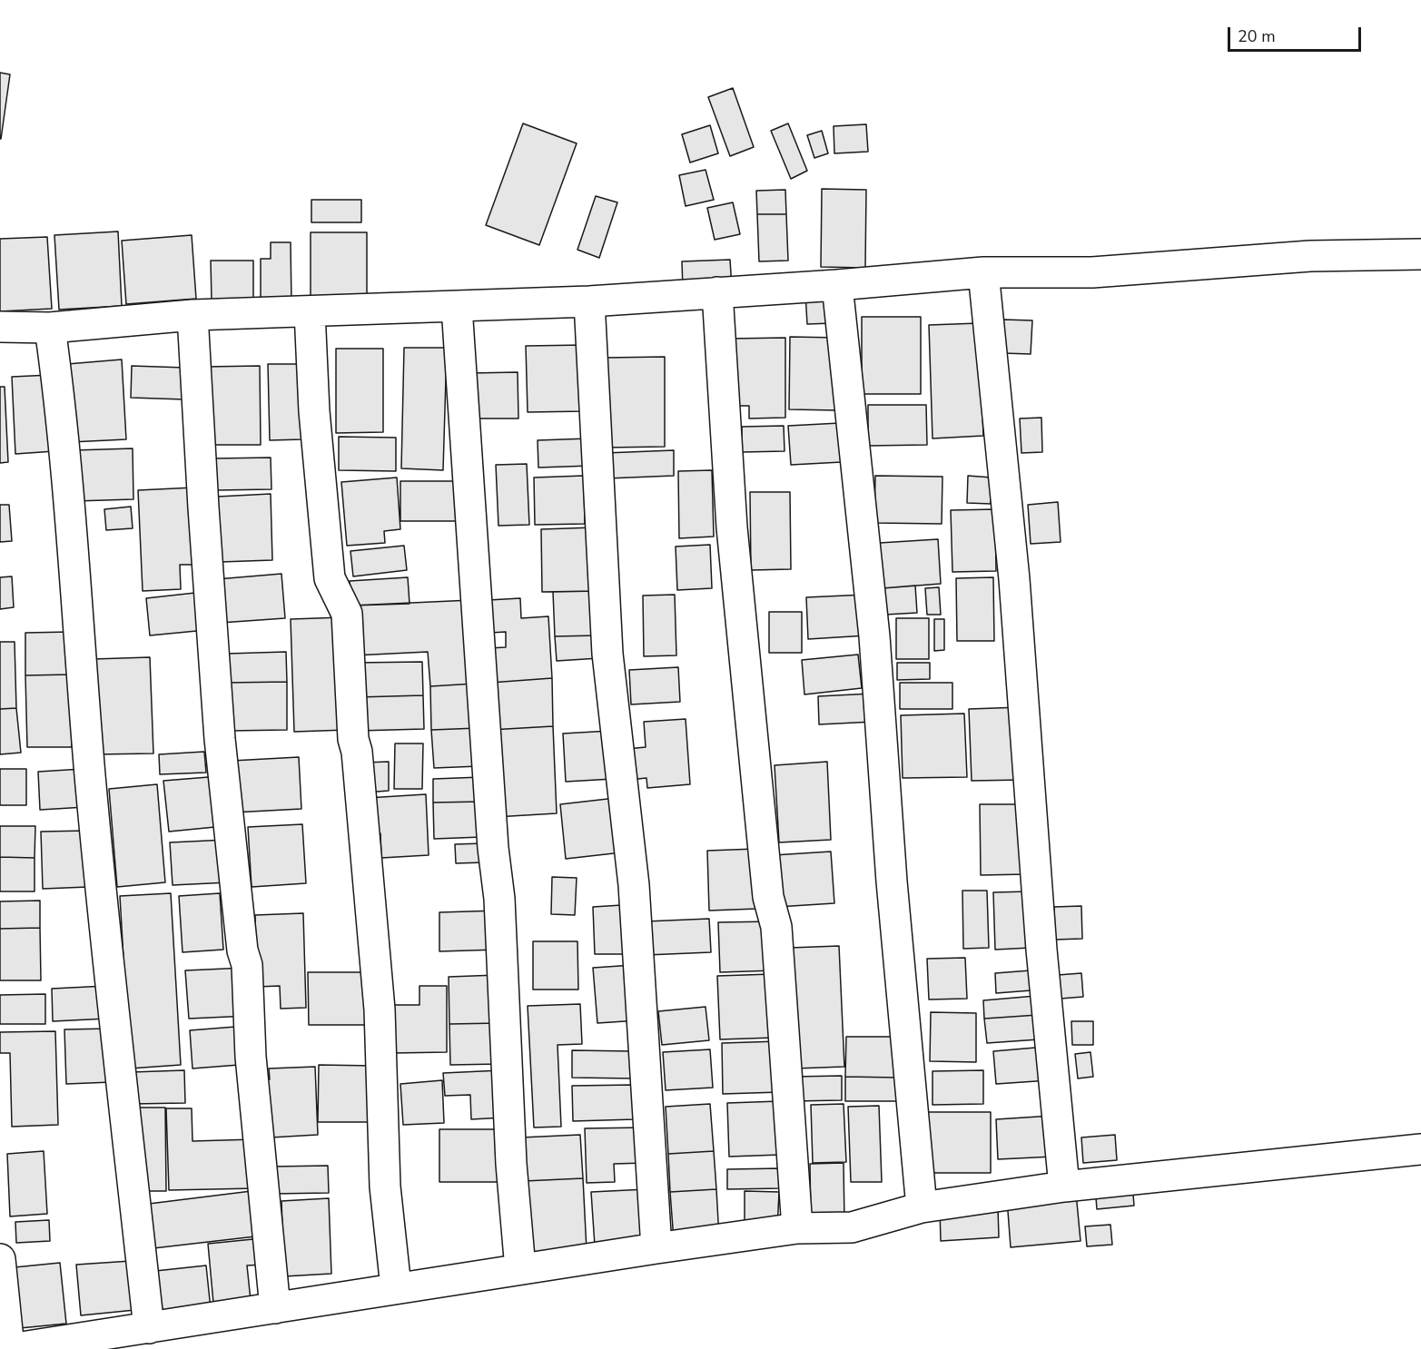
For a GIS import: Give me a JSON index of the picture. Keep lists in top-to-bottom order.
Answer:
{
  "scale_bar": "20 m"
}
